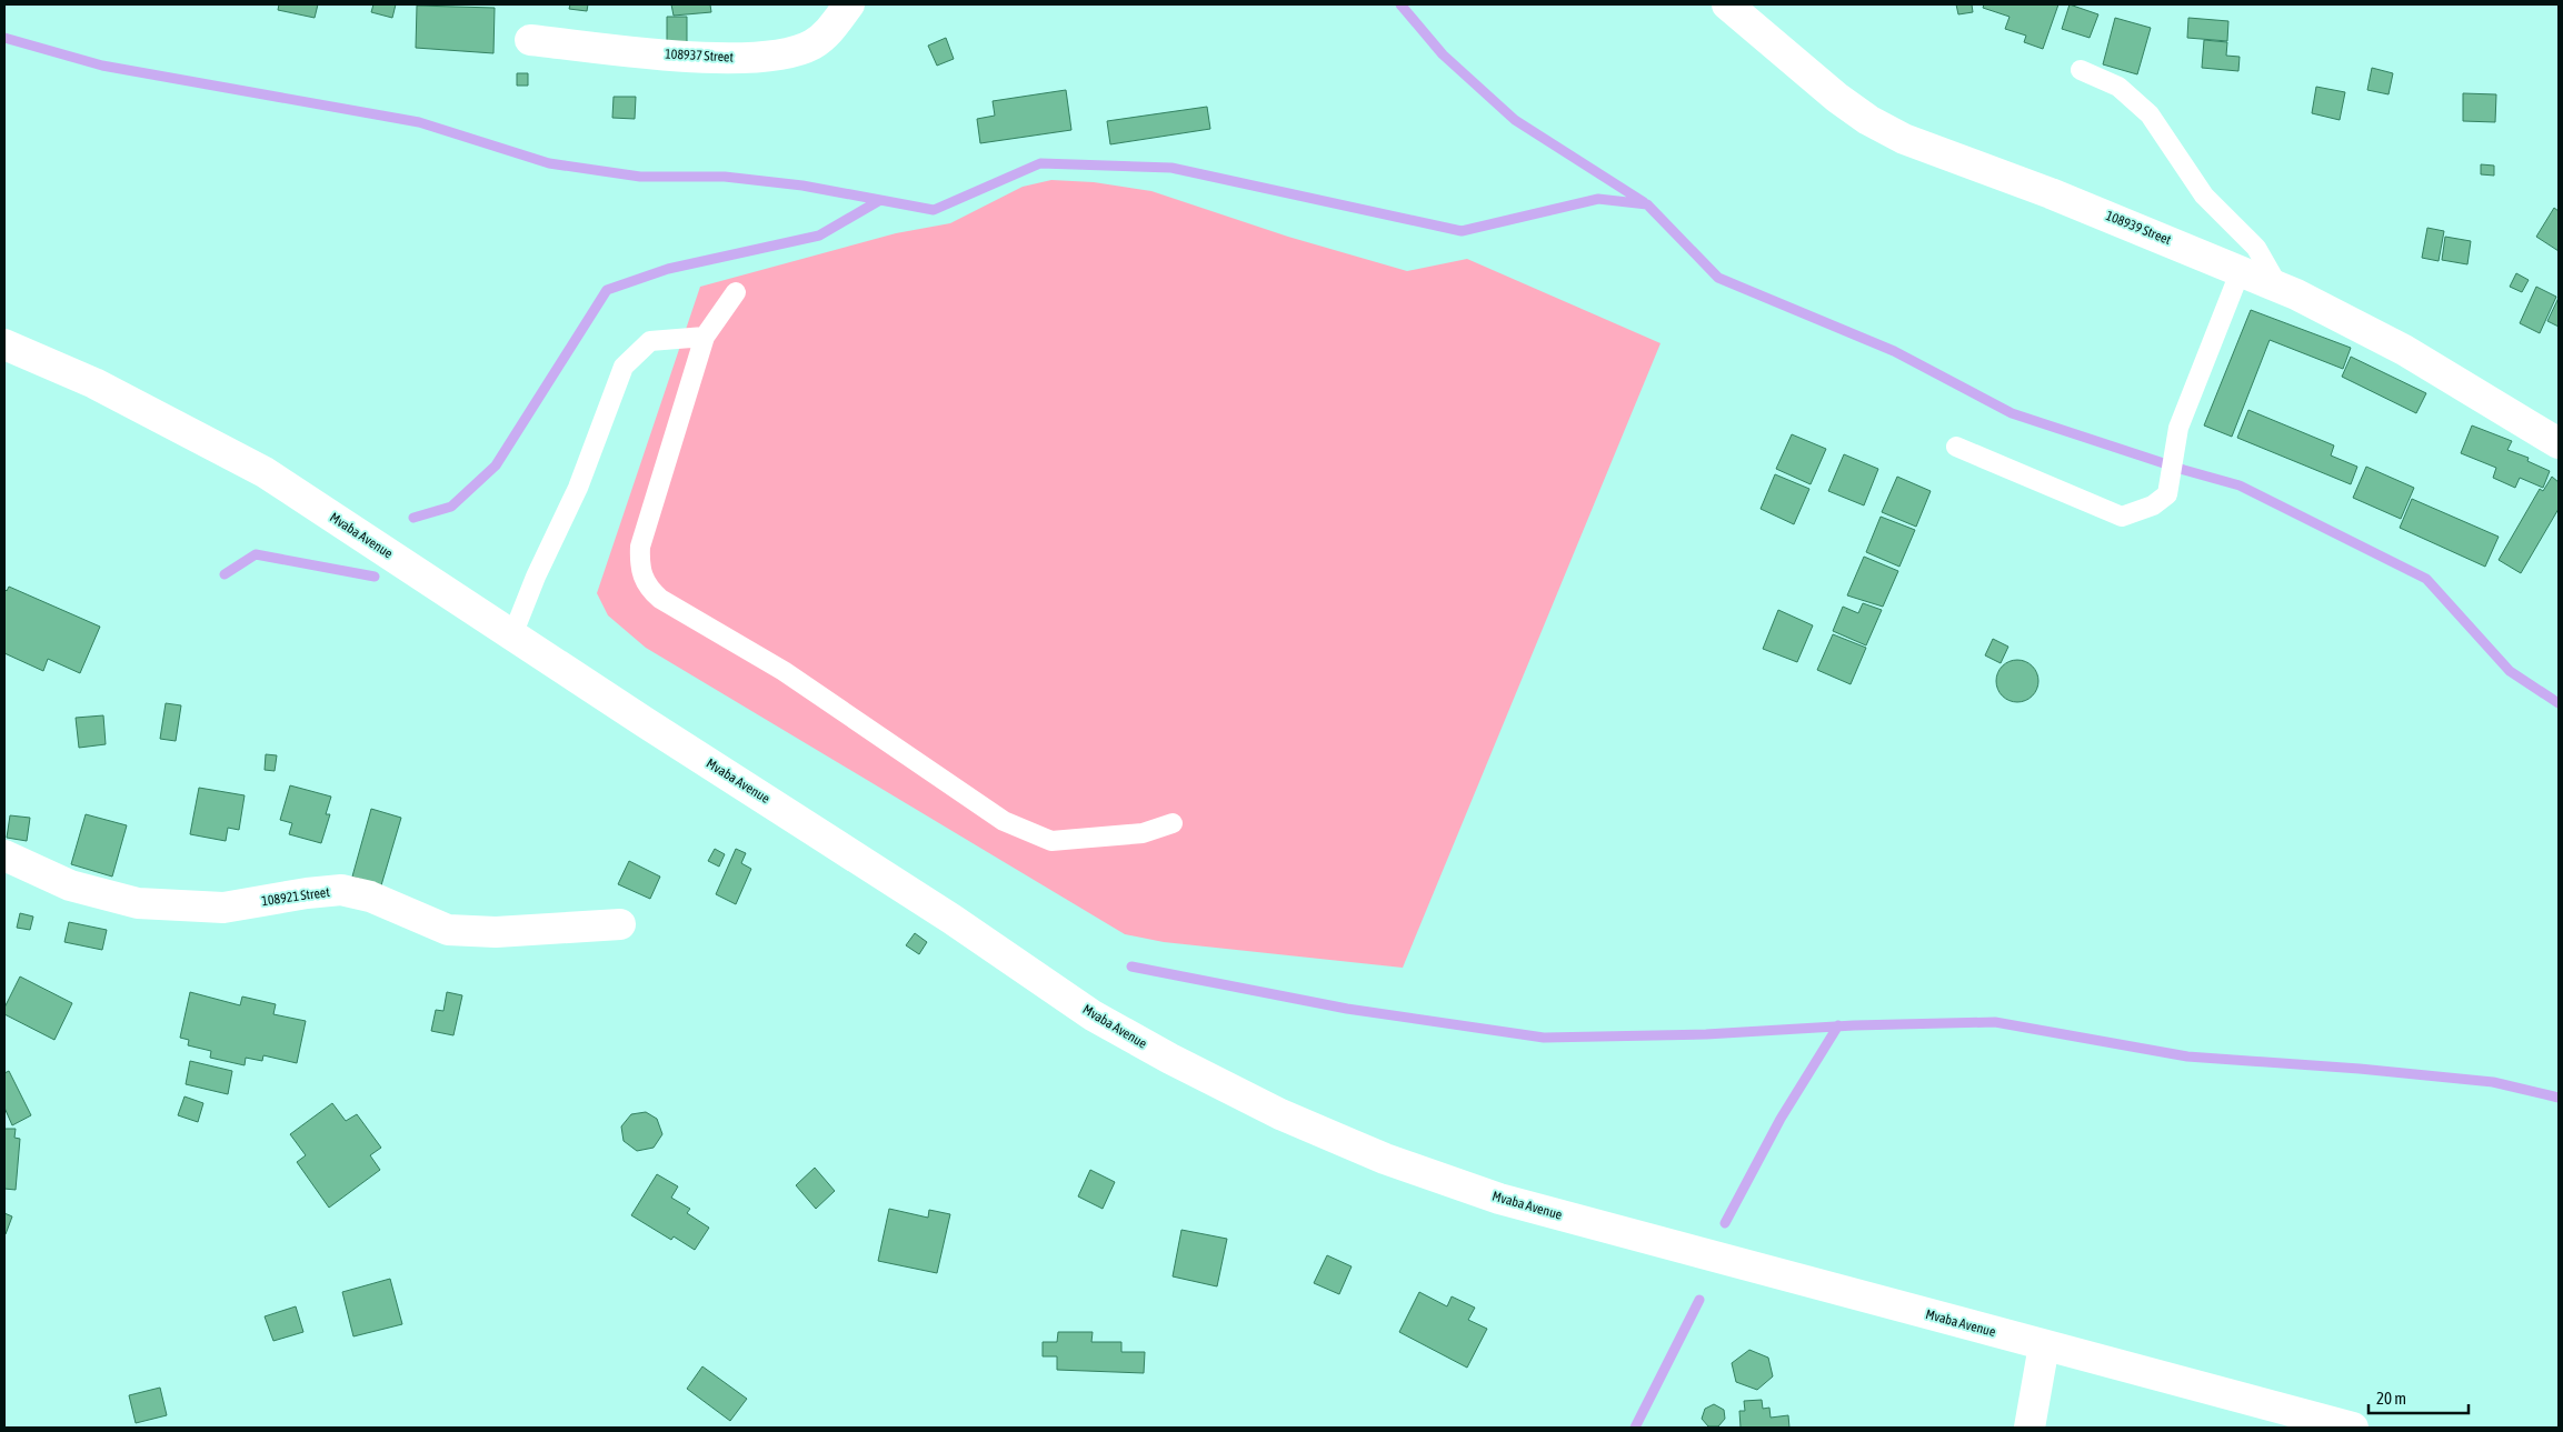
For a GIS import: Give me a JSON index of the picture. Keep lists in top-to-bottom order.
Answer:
{
  "streets": {
    "street": [
      "108937 Street",
      "108939 Street",
      "Mvaba Avenue",
      "108921 Street"
    ]
  },
  "scale_bar": "20 m"
}
